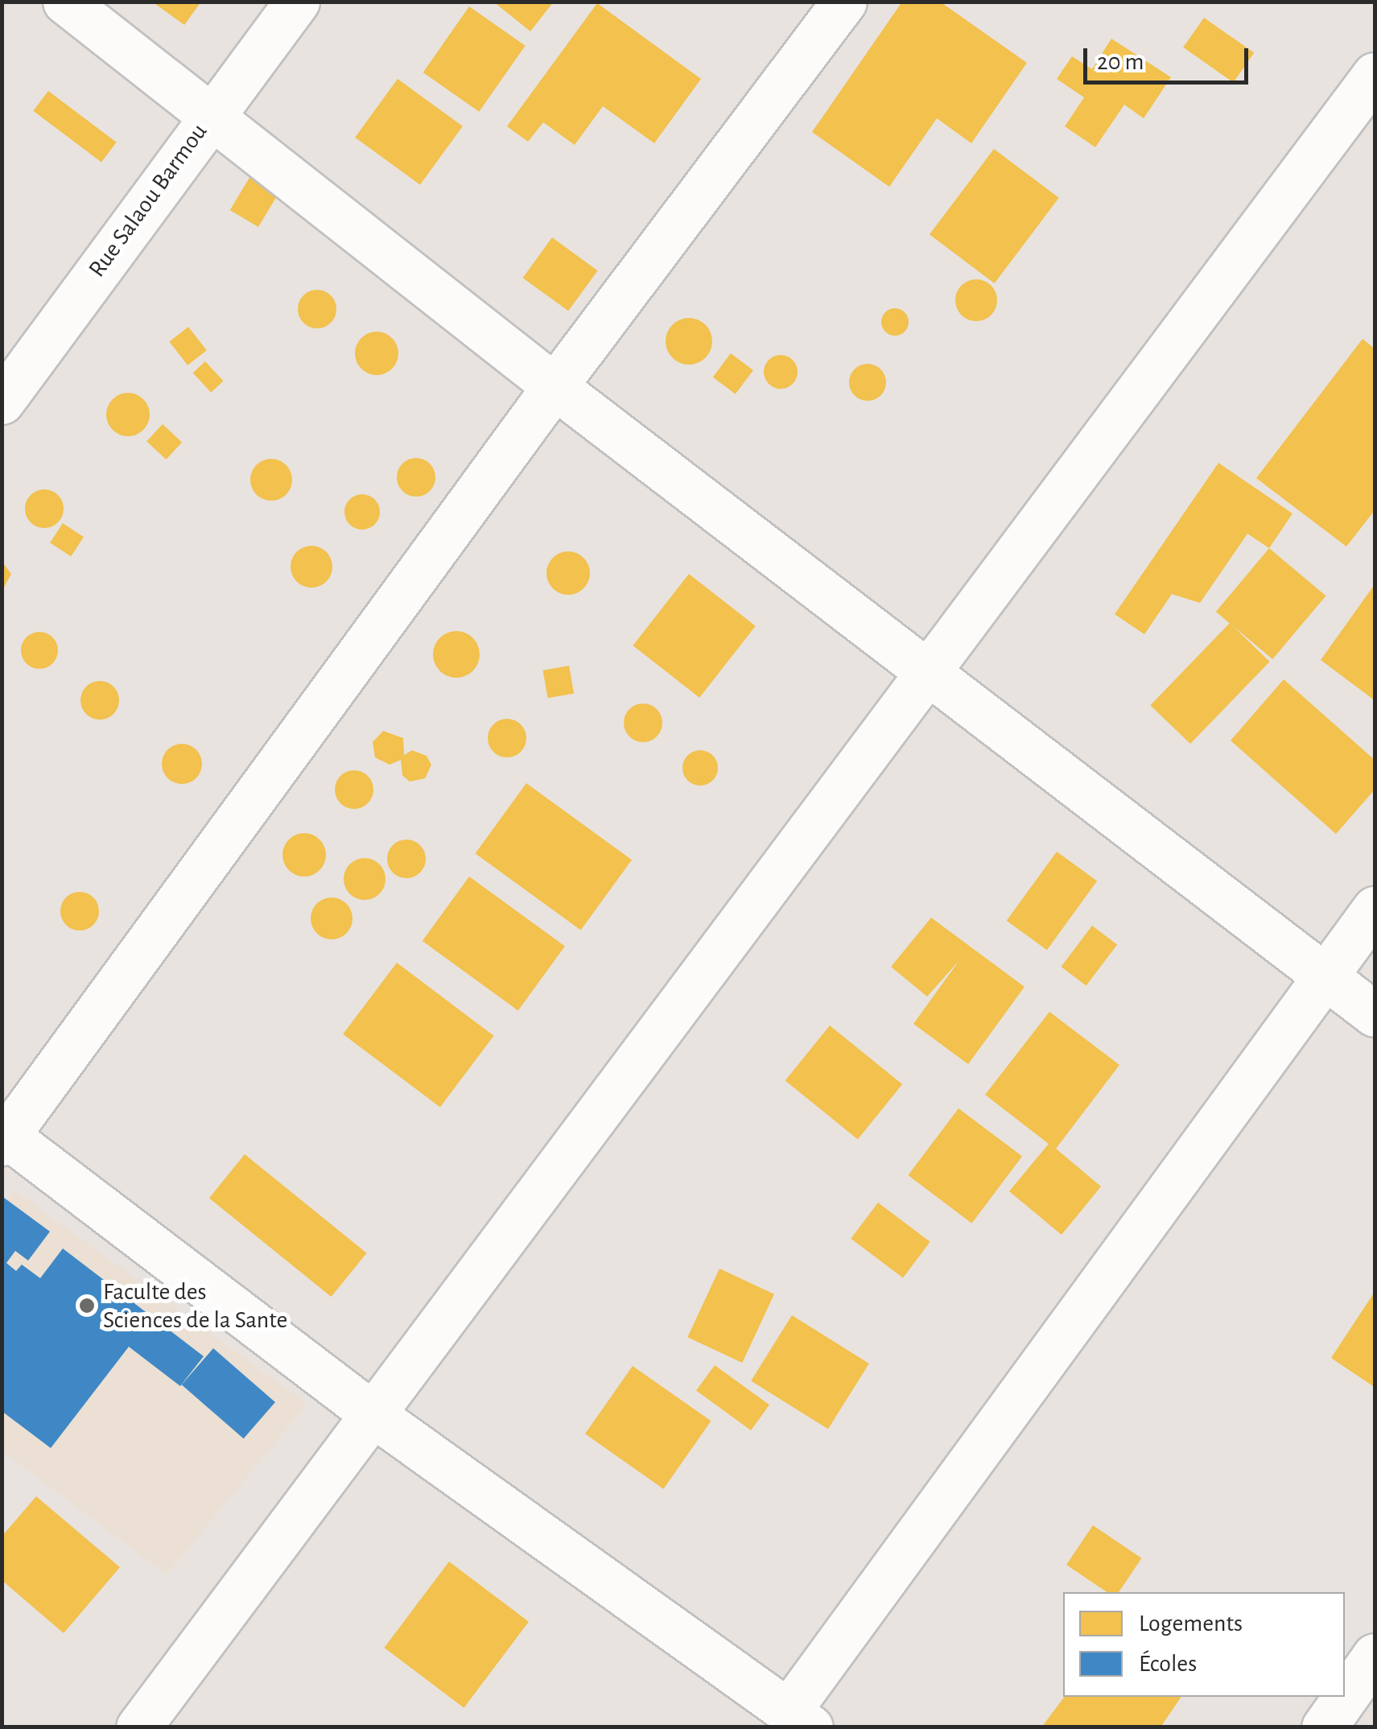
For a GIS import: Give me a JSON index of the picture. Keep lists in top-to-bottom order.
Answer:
{
  "streets": {
    "street": ["Rue Salaou Barmou"]
  },
  "places": ["Faculte des Sciences de la Sante"],
  "legend": ["Logements", "Écoles"],
  "scale_bar": "20 m"
}
